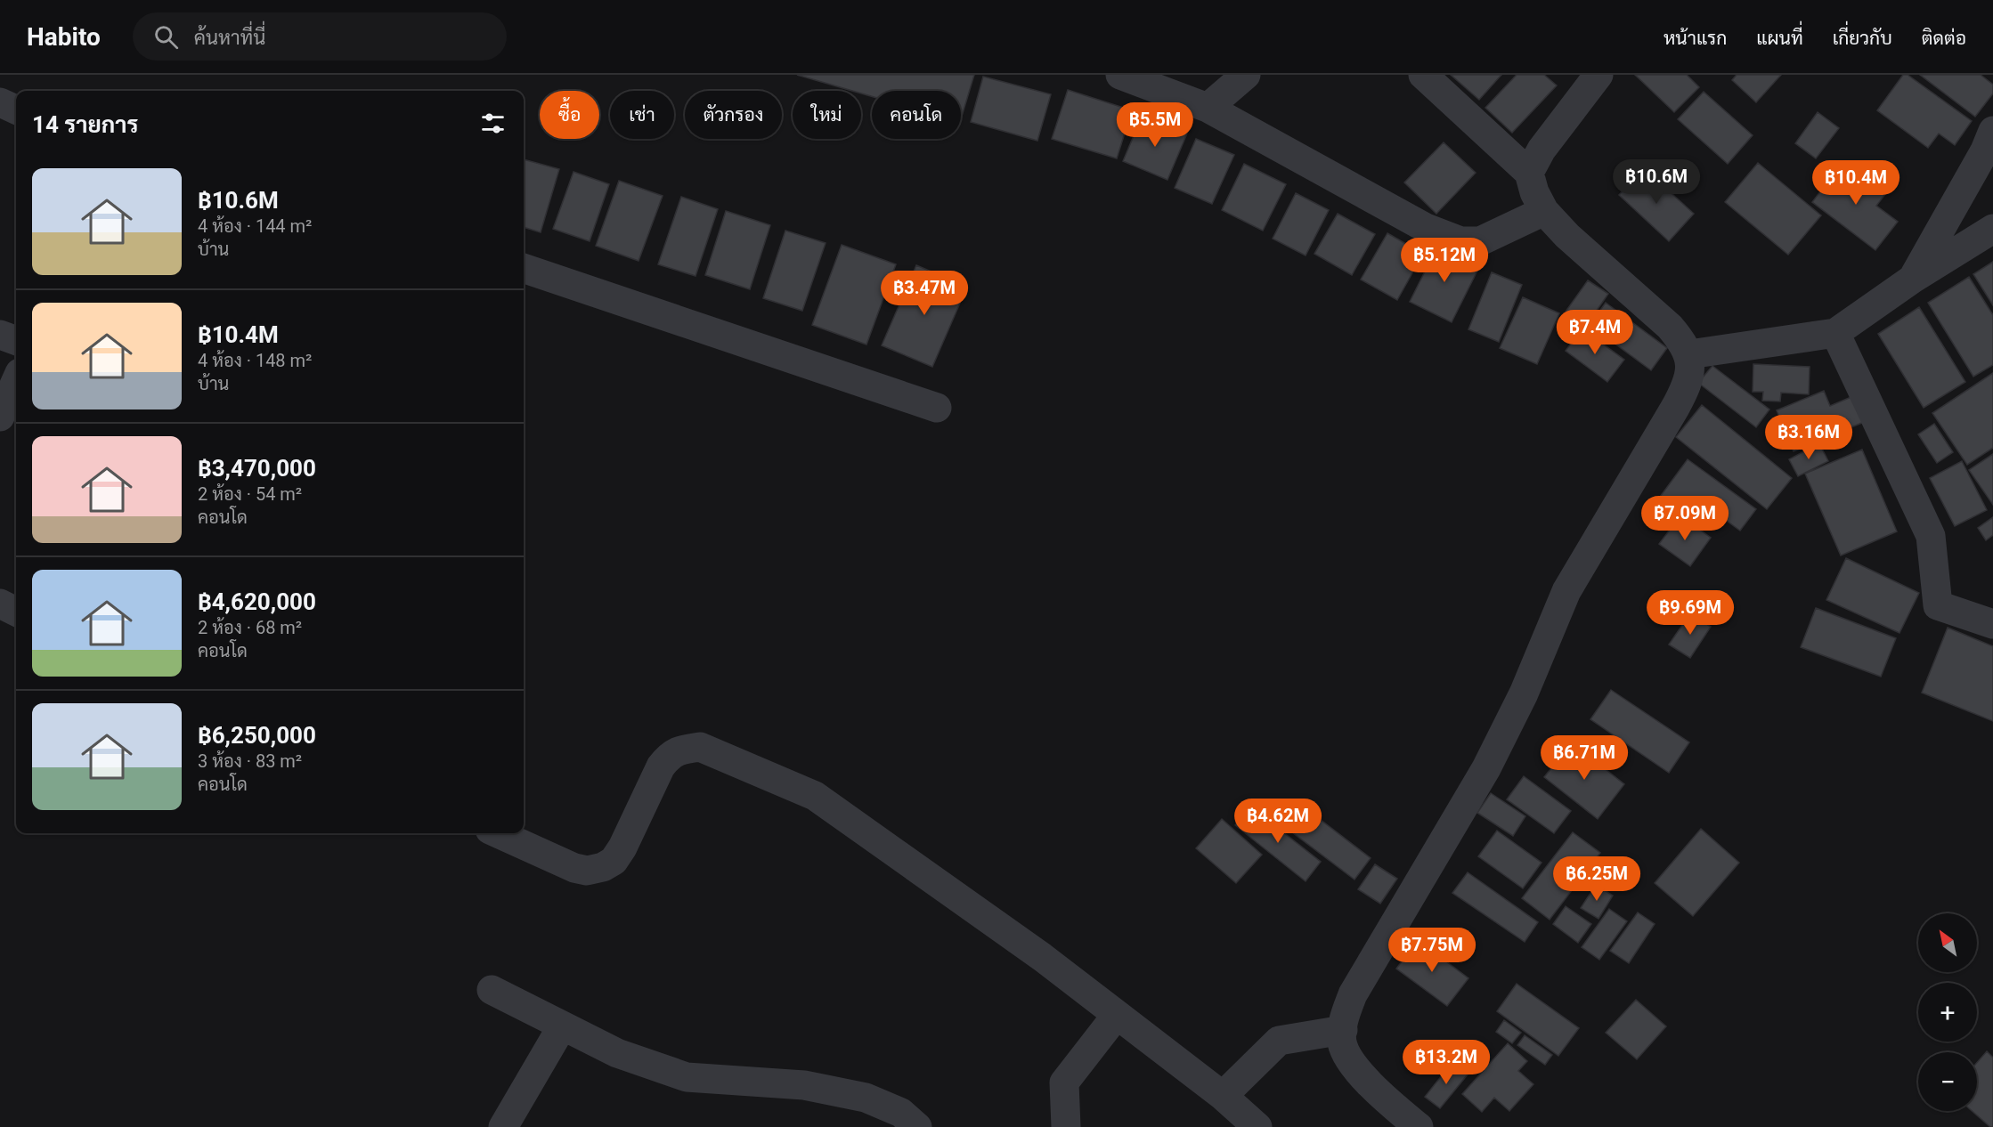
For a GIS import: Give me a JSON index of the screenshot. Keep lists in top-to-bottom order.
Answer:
{
  "north": "top left",
  "page": {
    "header": "Habito",
    "search": "ค้นหาที่นี่",
    "nav": [
      "หน้าแรก",
      "แผนที่",
      "เกี่ยวกับ",
      "ติดต่อ"
    ],
    "chip": [
      "ซื้อ",
      "เช่า",
      "ตัวกรอง",
      "ใหม่",
      "คอนโด"
    ],
    "heading": "14 รายการ",
    "price": [
      "฿5.5M",
      "฿10.6M",
      "฿10.4M",
      "฿5.12M",
      "฿3.47M",
      "฿7.4M",
      "฿3.16M",
      "฿7.09M",
      "฿9.69M",
      "฿6.71M",
      "฿4.62M",
      "฿6.25M",
      "฿7.75M",
      "฿13.2M"
    ],
    "list": [
      {
        "name": "฿10.6M",
        "note": "4 ห้อง · 144 m² · บ้าน"
      },
      {
        "name": "฿10.4M",
        "note": "4 ห้อง · 148 m² · บ้าน"
      },
      {
        "name": "฿3,470,000",
        "note": "2 ห้อง · 54 m² · คอนโด"
      },
      {
        "name": "฿4,620,000",
        "note": "2 ห้อง · 68 m² · คอนโด"
      },
      {
        "name": "฿6,250,000",
        "note": "3 ห้อง · 83 m² · คอนโด"
      }
    ],
    "map_buttons": ["+", "−"]
  }
}
